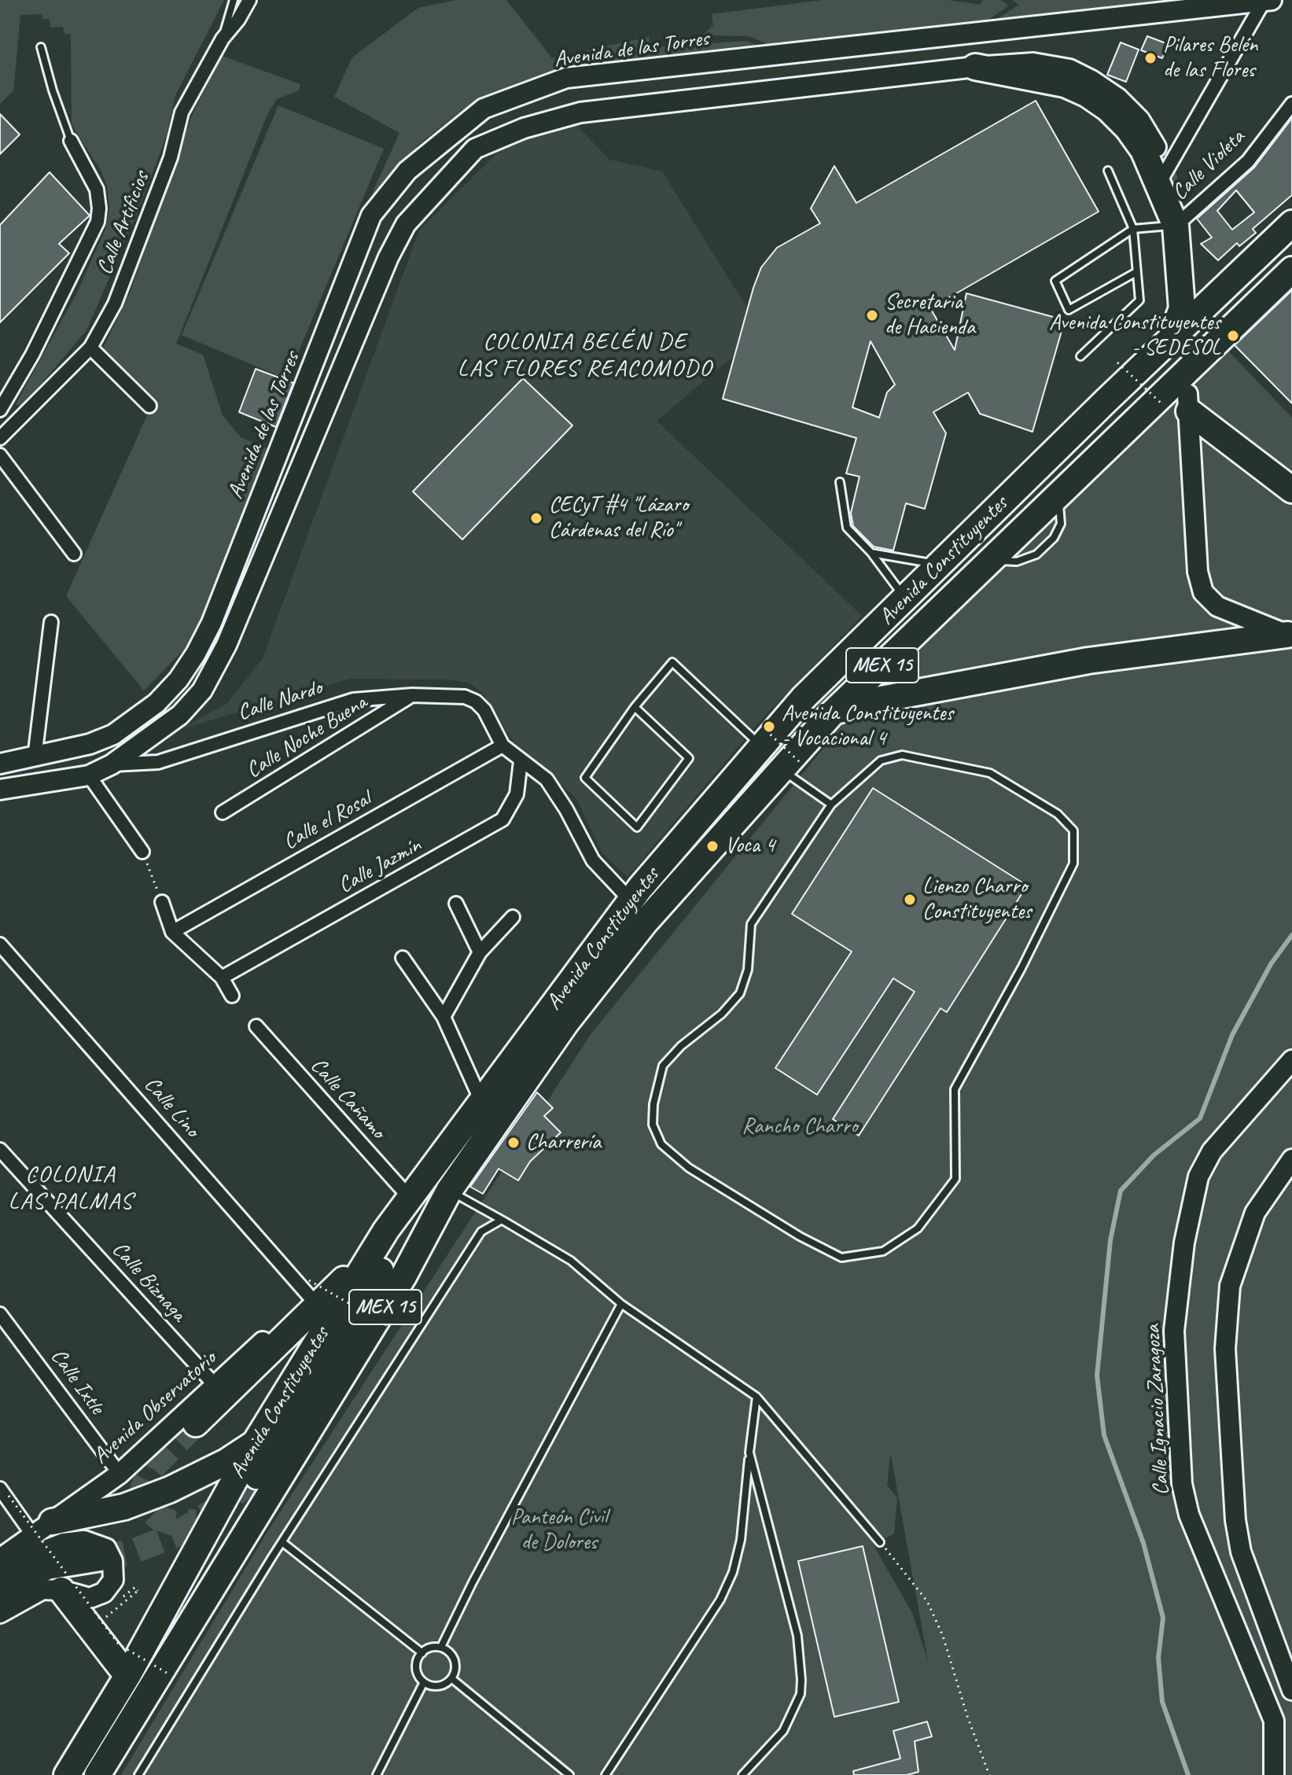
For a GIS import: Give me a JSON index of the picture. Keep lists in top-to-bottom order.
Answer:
{
  "streets": {
    "highway": ["Avenida Constituyentes", "MEX 15"],
    "street": [
      "Avenida de las Torres",
      "Calle Violeta",
      "Calle Artificios",
      "Calle Nardo",
      "Calle Noche Buena",
      "Calle el Rosal",
      "Calle Jazmín",
      "Calle Cañamo",
      "Calle Lino",
      "Calle Biznaga",
      "Calle Ixtle",
      "Avenida Observatorio",
      "Calle Ignacio Zaragoza"
    ]
  },
  "crossings": [
    ["Avenida Constituyentes", "Calle Cañamo"],
    ["Calle Nardo", "Calle Noche Buena"],
    ["Calle Nardo", "Calle el Rosal"],
    ["Calle Lino", "Avenida Observatorio"],
    ["Calle Biznaga", "Avenida Observatorio"],
    ["Calle Ixtle", "Avenida Observatorio"]
  ],
  "districts": ["COLONIA BELÉN DE LAS FLORES REACOMODO", "COLONIA LAS PALMAS"],
  "parks": ["Rancho Charro", "Panteón Civil de Dolores"],
  "places": [
    "Pilares Belén de las Flores",
    "Secretaria de Hacienda",
    "Avenida Constituyentes - SEDESOL",
    "CECyT #4 \"Lázaro Cárdenas del Río\"",
    "Avenida Constituyentes - Vocacional 4",
    "Voca 4",
    "Lienzo Charro Constituyentes",
    "Charrería"
  ]
}
